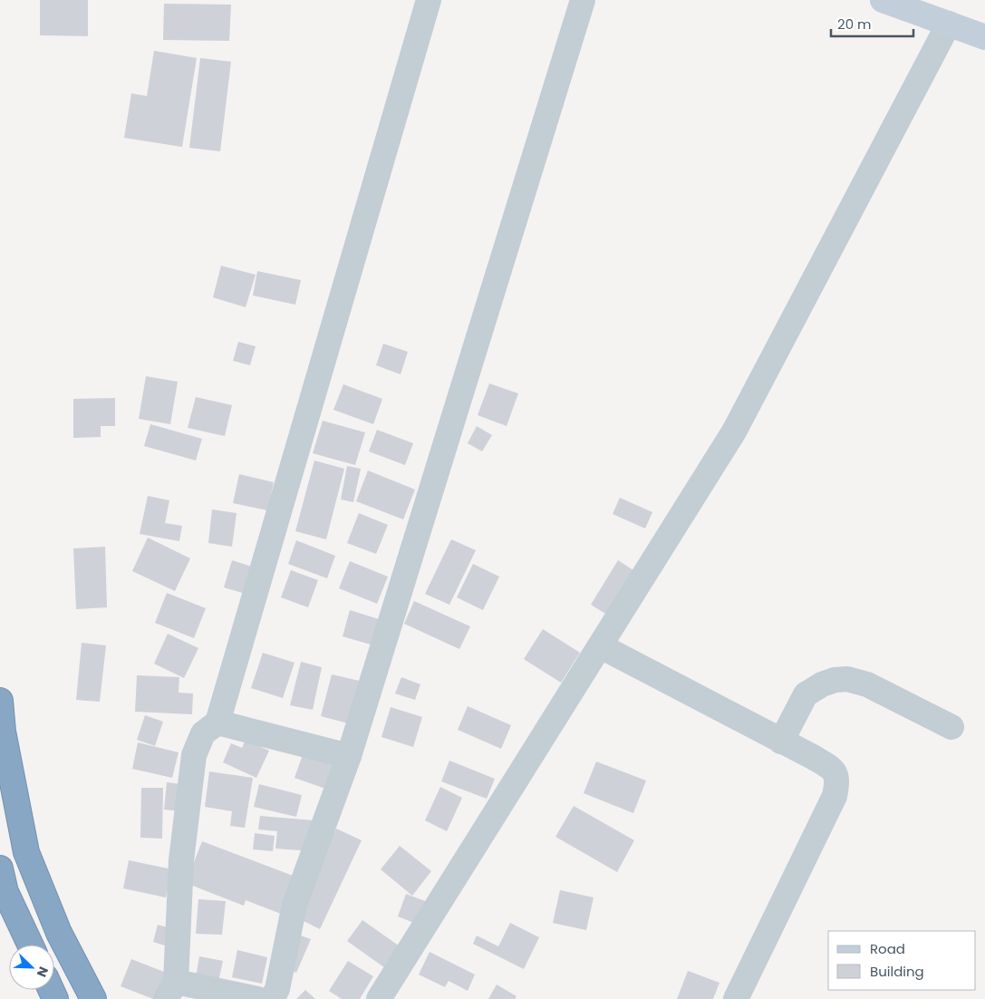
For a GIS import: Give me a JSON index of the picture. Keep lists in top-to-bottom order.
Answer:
{
  "legend": ["Road", "Building"],
  "scale_bar": "20 m",
  "north": "bottom right"
}
